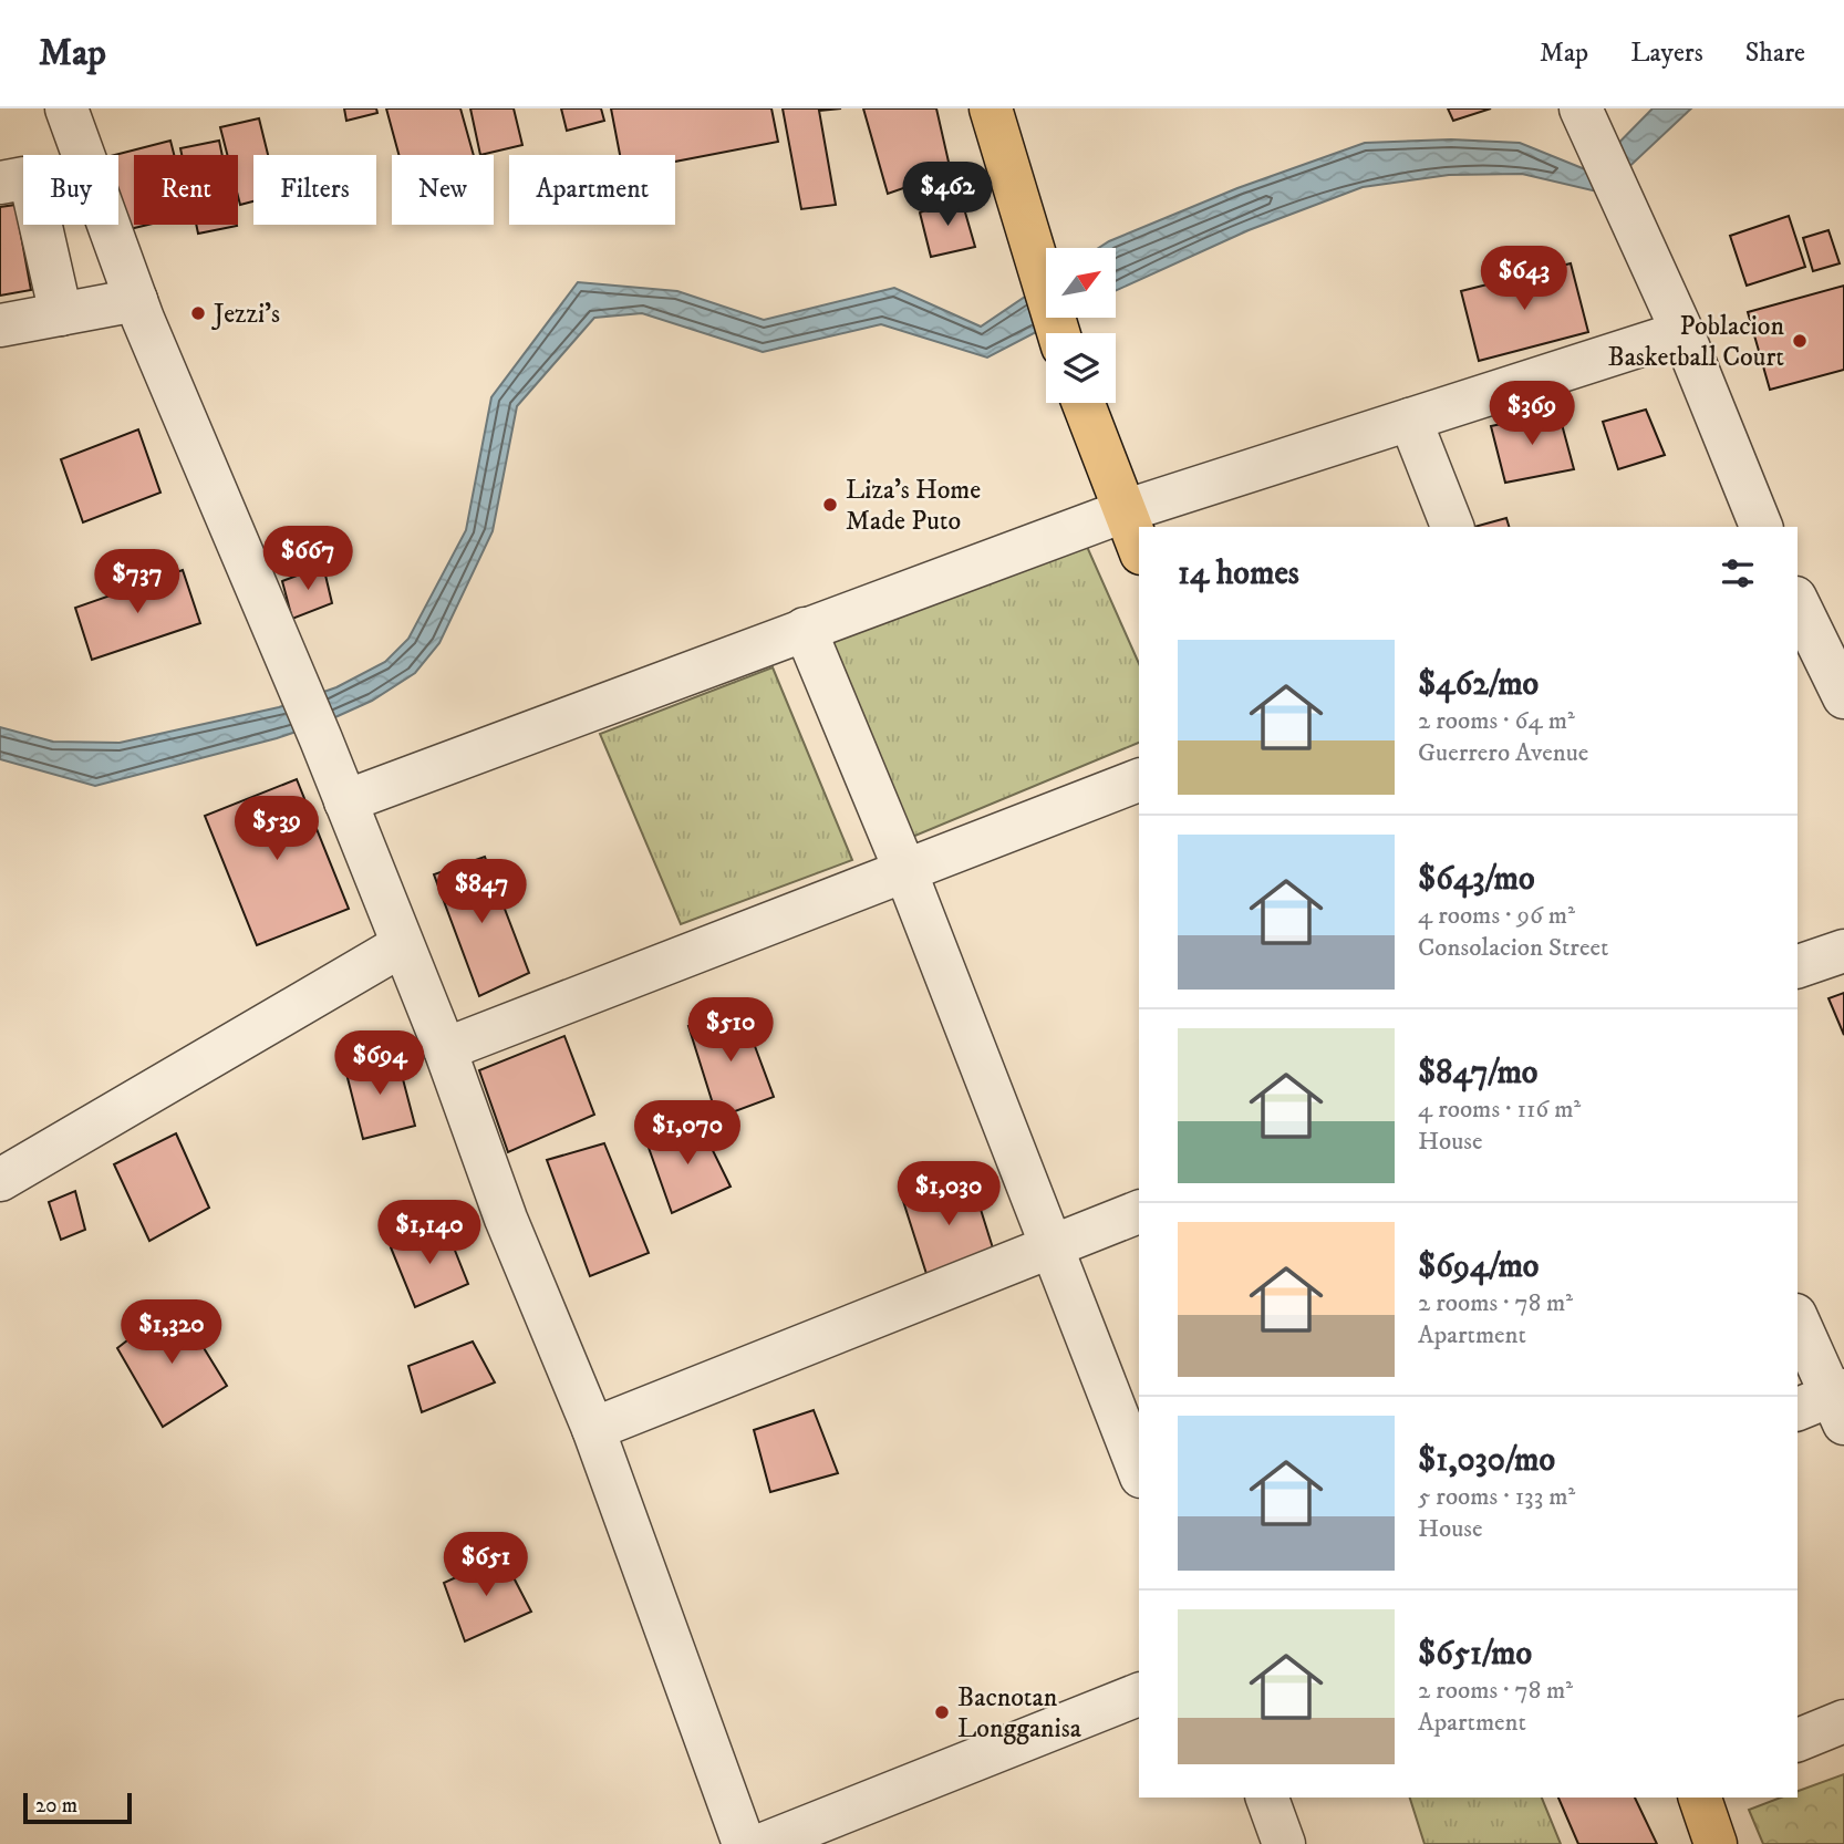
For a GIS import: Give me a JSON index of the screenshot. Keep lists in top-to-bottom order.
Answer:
{
  "places": [
    "Jezzi's",
    "Poblacion Basketball Court",
    "Liza's Home Made Puto",
    "Bacnotan Longganisa"
  ],
  "scale_bar": "20 m",
  "north": "top right",
  "page": {
    "header": "Map",
    "nav": ["Map", "Layers", "Share"],
    "chip": [
      "Buy",
      "Rent",
      "Filters",
      "New",
      "Apartment"
    ],
    "price": [
      "$462",
      "$643",
      "$369",
      "$667",
      "$737",
      "$539",
      "$847",
      "$510",
      "$694",
      "$1,070",
      "$1,030",
      "$1,140",
      "$1,320",
      "$651"
    ],
    "heading": "14 homes",
    "list": [
      {
        "name": "$462/mo",
        "note": "2 rooms · 64 m² · Guerrero Avenue"
      },
      {
        "name": "$643/mo",
        "note": "4 rooms · 96 m² · Consolacion Street"
      },
      {
        "name": "$847/mo",
        "note": "4 rooms · 116 m² · House"
      },
      {
        "name": "$694/mo",
        "note": "2 rooms · 78 m² · Apartment"
      },
      {
        "name": "$1,030/mo",
        "note": "5 rooms · 133 m² · House"
      },
      {
        "name": "$651/mo",
        "note": "2 rooms · 78 m² · Apartment"
      }
    ],
    "scale": "20 m"
  }
}
